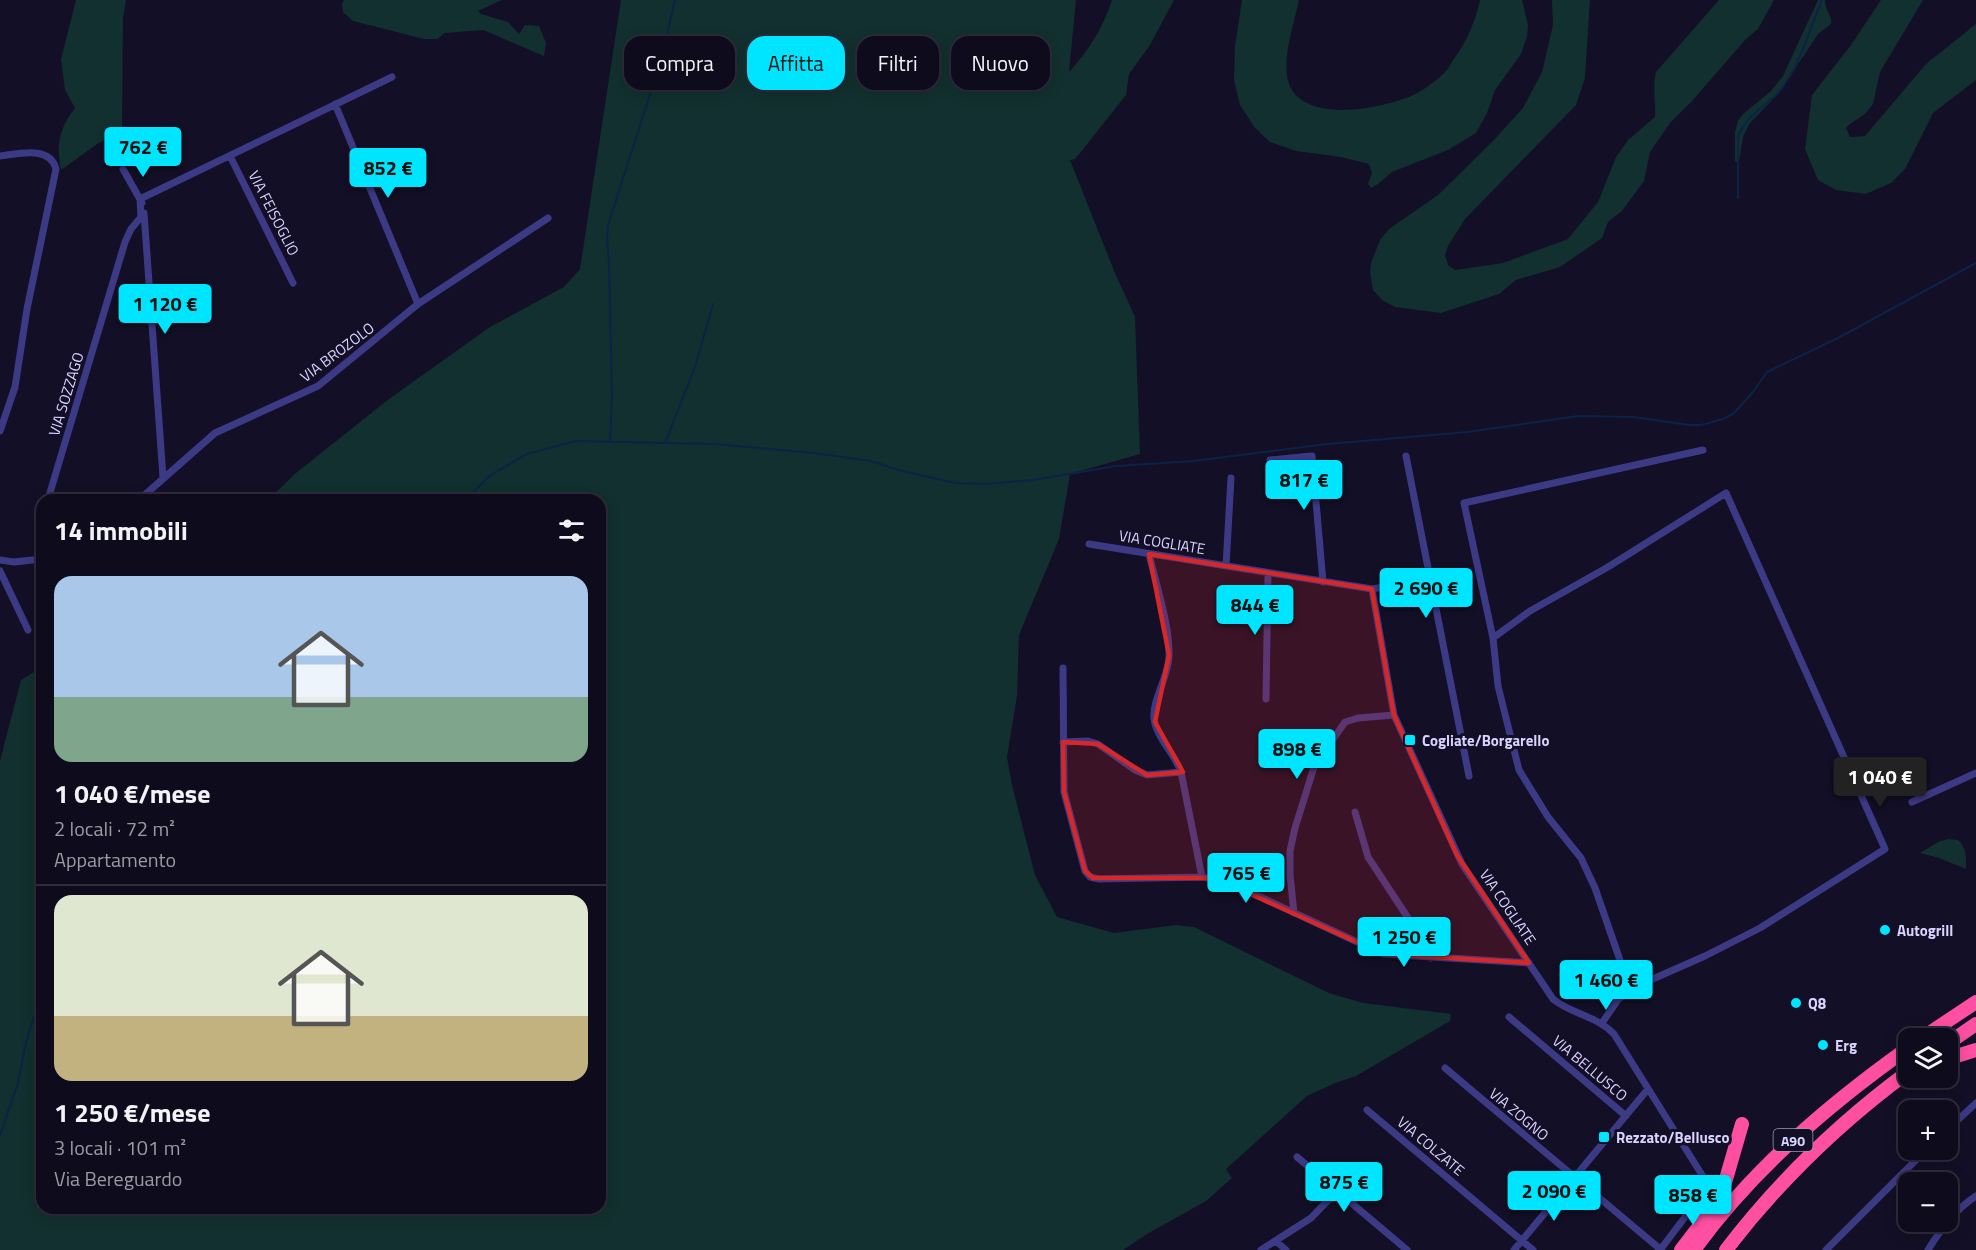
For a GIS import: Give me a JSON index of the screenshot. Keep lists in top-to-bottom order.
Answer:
{
  "streets": {
    "highway": ["A90"],
    "street": [
      "VIA FEISOGLIO",
      "VIA BROZOLO",
      "VIA SOZZAGO",
      "VIA COGLIATE",
      "VIA BELLUSCO",
      "VIA ZOGNO",
      "VIA COLZATE"
    ]
  },
  "crossings": [
    ["VIA COGLIATE", "VIA ZOGNO"]
  ],
  "places": {
    "transit": ["Cogliate/Borgarello", "Rezzato/Bellusco"],
    "other": ["Autogrill", "Q8", "Erg"]
  },
  "page": {
    "chip": [
      "Compra",
      "Affitta",
      "Filtri",
      "Nuovo"
    ],
    "price": [
      "762 €",
      "852 €",
      "1 120 €",
      "817 €",
      "2 690 €",
      "844 €",
      "898 €",
      "1 040 €",
      "765 €",
      "1 250 €",
      "1 460 €",
      "875 €",
      "2 090 €",
      "858 €"
    ],
    "heading": "14 immobili",
    "list": [
      {
        "name": "1 040 €/mese",
        "note": "2 locali · 72 m² · Appartamento"
      },
      {
        "name": "1 250 €/mese",
        "note": "3 locali · 101 m² · Via Bereguardo"
      }
    ],
    "map_buttons": ["+", "−"]
  }
}
